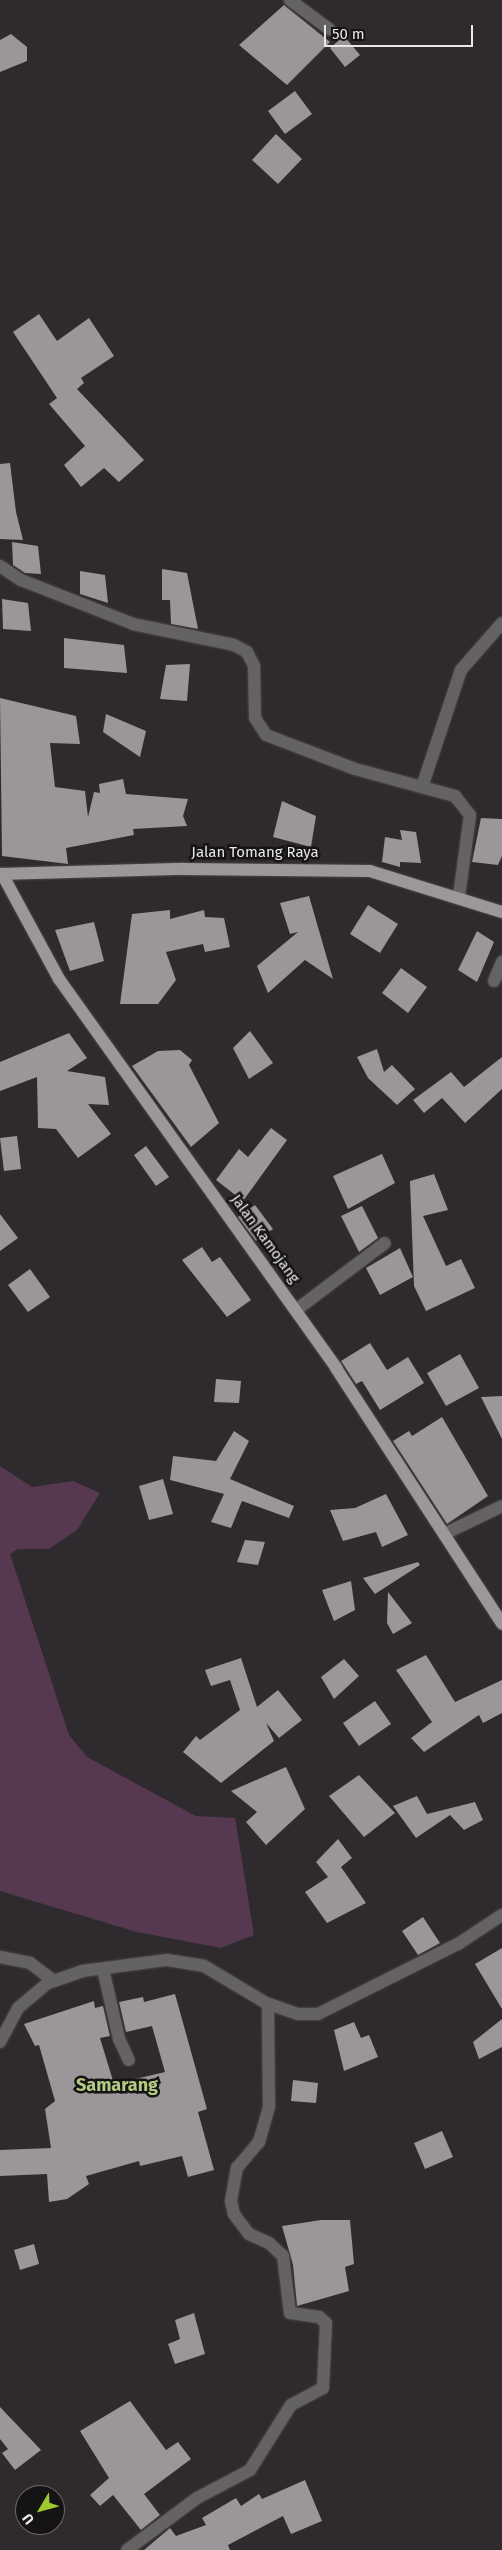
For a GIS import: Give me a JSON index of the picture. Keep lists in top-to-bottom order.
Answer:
{
  "streets": {
    "main road": ["Jalan Tomang Raya", "Jalan Kamojang"]
  },
  "crossings": [
    ["Jalan Tomang Raya", "Jalan Kamojang"]
  ],
  "districts": ["Samarang"],
  "scale_bar": "50 m",
  "north": "bottom left"
}
